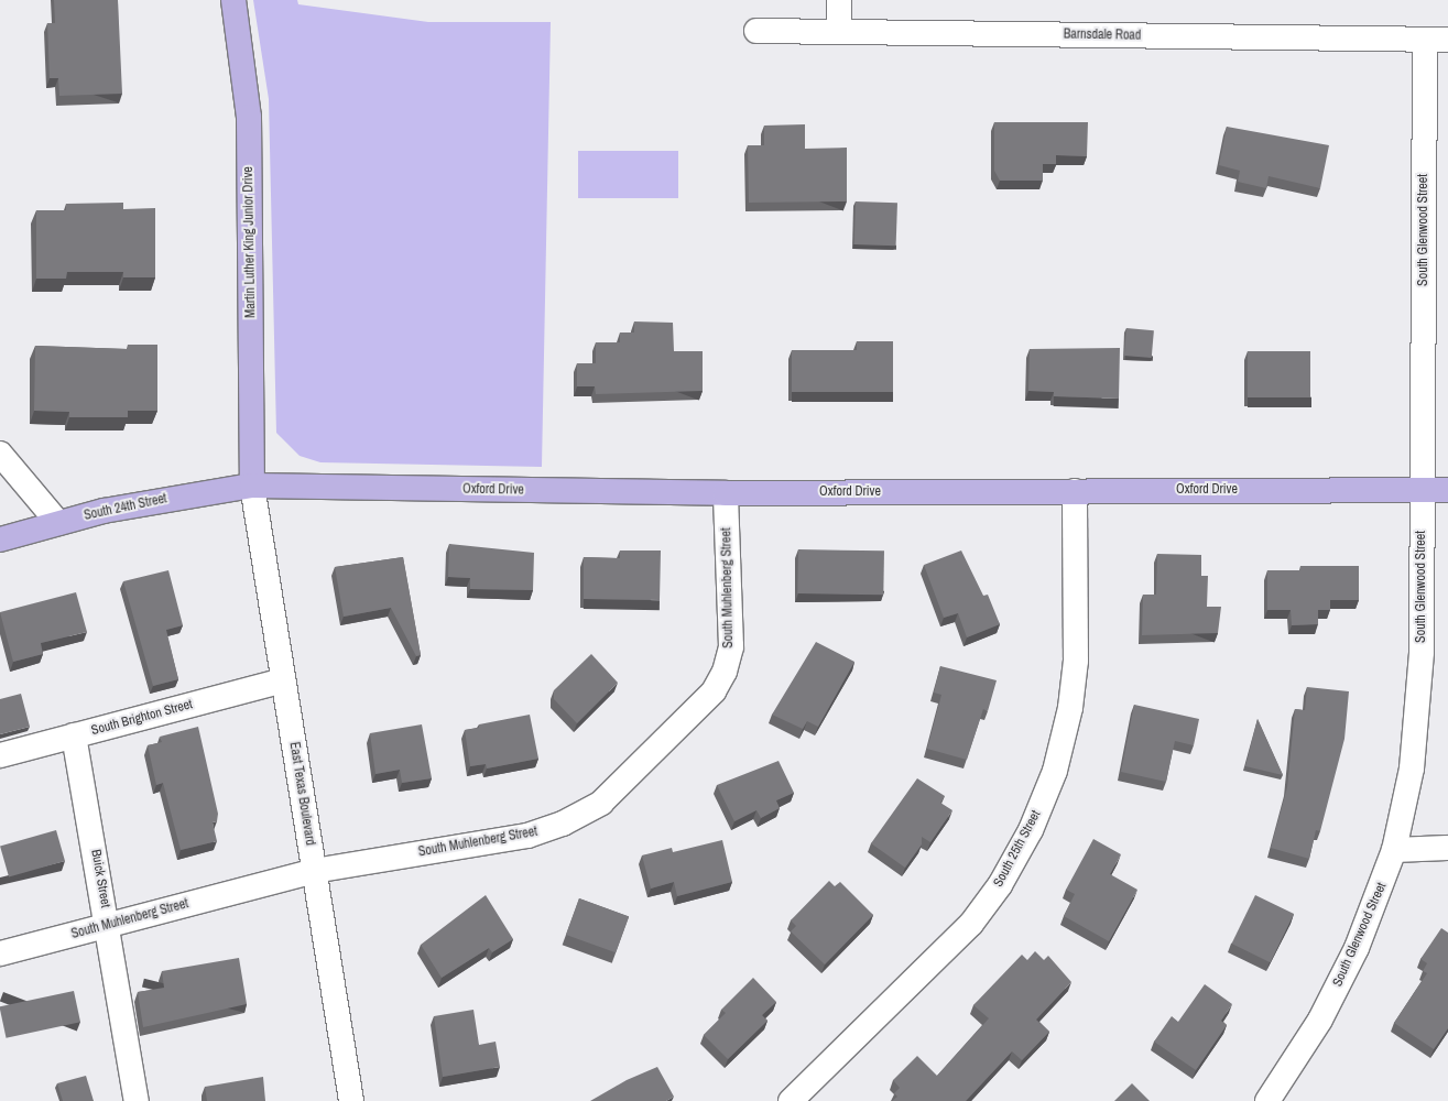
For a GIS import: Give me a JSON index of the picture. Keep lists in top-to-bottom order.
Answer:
{
  "streets": {
    "main road": ["Martin Luther King Junior Drive", "Oxford Drive", "South 24th Street"],
    "street": [
      "Barnsdale Road",
      "South Glenwood Street",
      "South Muhlenberg Street",
      "South Brighton Street",
      "East Texas Boulevard",
      "South 25th Street",
      "Buick Street"
    ]
  },
  "crossings": [
    ["Barnsdale Road", "South Glenwood Street"],
    ["South Glenwood Street", "Oxford Drive"],
    ["Martin Luther King Junior Drive", "Oxford Drive"],
    ["Martin Luther King Junior Drive", "South 24th Street"],
    ["Martin Luther King Junior Drive", "East Texas Boulevard"],
    ["Oxford Drive", "South 24th Street"],
    ["Oxford Drive", "South Muhlenberg Street"],
    ["Oxford Drive", "East Texas Boulevard"],
    ["Oxford Drive", "South 25th Street"],
    ["South 24th Street", "East Texas Boulevard"],
    ["South Muhlenberg Street", "East Texas Boulevard"],
    ["South Muhlenberg Street", "Buick Street"],
    ["South Brighton Street", "East Texas Boulevard"],
    ["South Brighton Street", "Buick Street"]
  ]
}
